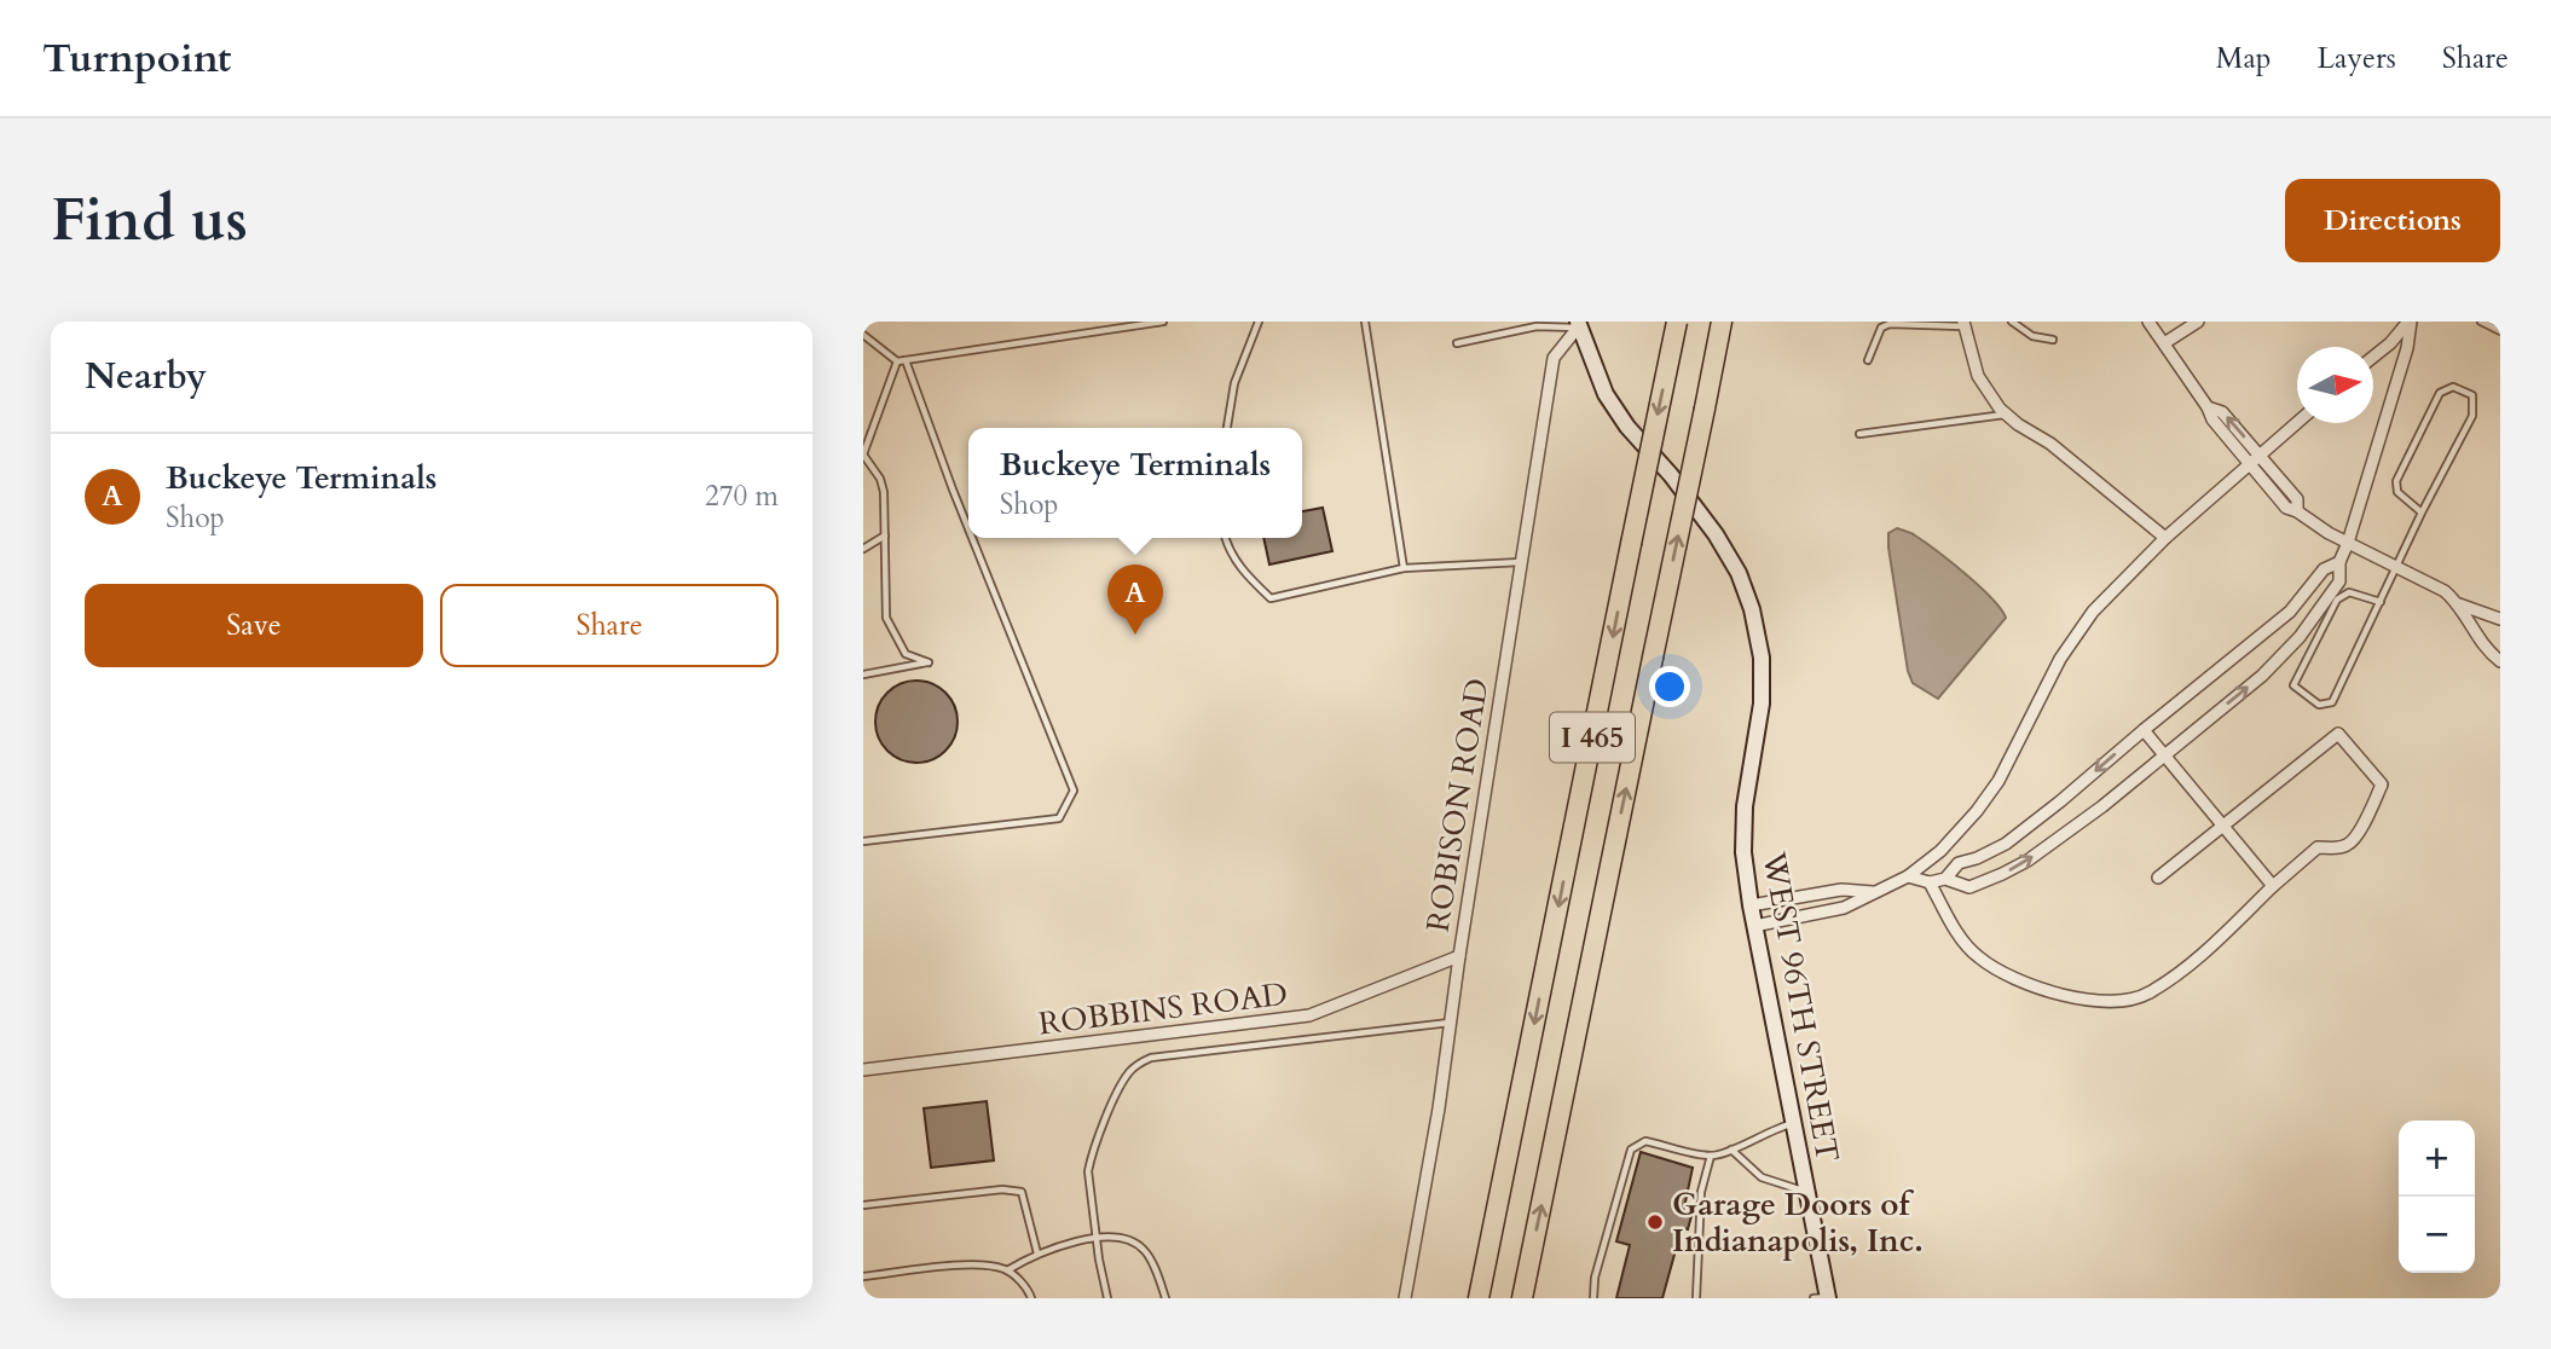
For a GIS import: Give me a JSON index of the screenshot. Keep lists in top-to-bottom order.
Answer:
{
  "streets": {
    "highway": ["I 465"],
    "street": ["ROBISON ROAD", "WEST 96TH STREET", "ROBBINS ROAD"]
  },
  "crossings": [
    ["ROBISON ROAD", "WEST 96TH STREET"],
    ["ROBISON ROAD", "ROBBINS ROAD"]
  ],
  "places": ["Garage Doors of Indianapolis, Inc."],
  "north": "right",
  "page": {
    "header": "Turnpoint",
    "nav": ["Map", "Layers", "Share"],
    "buttons": [
      "Directions",
      ["Save", "Share"]
    ],
    "title": "Find us",
    "heading": "Nearby",
    "popup": ["Buckeye Terminals", "Shop"],
    "list": [
      {
        "mark": "A",
        "name": "Buckeye Terminals",
        "note": "Shop",
        "value": "270 m"
      }
    ],
    "pins": "A",
    "map_buttons": ["+", "−"]
  }
}
